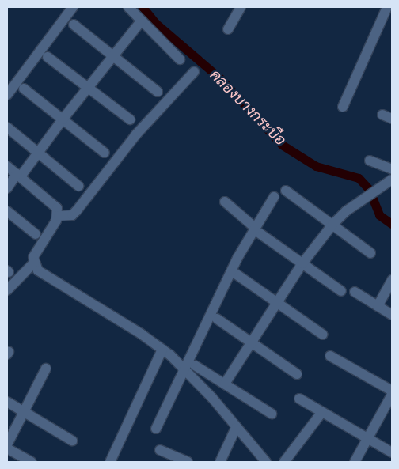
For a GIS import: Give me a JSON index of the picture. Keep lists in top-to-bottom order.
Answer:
{
  "water": ["คลองบางกระบือ"]
}
